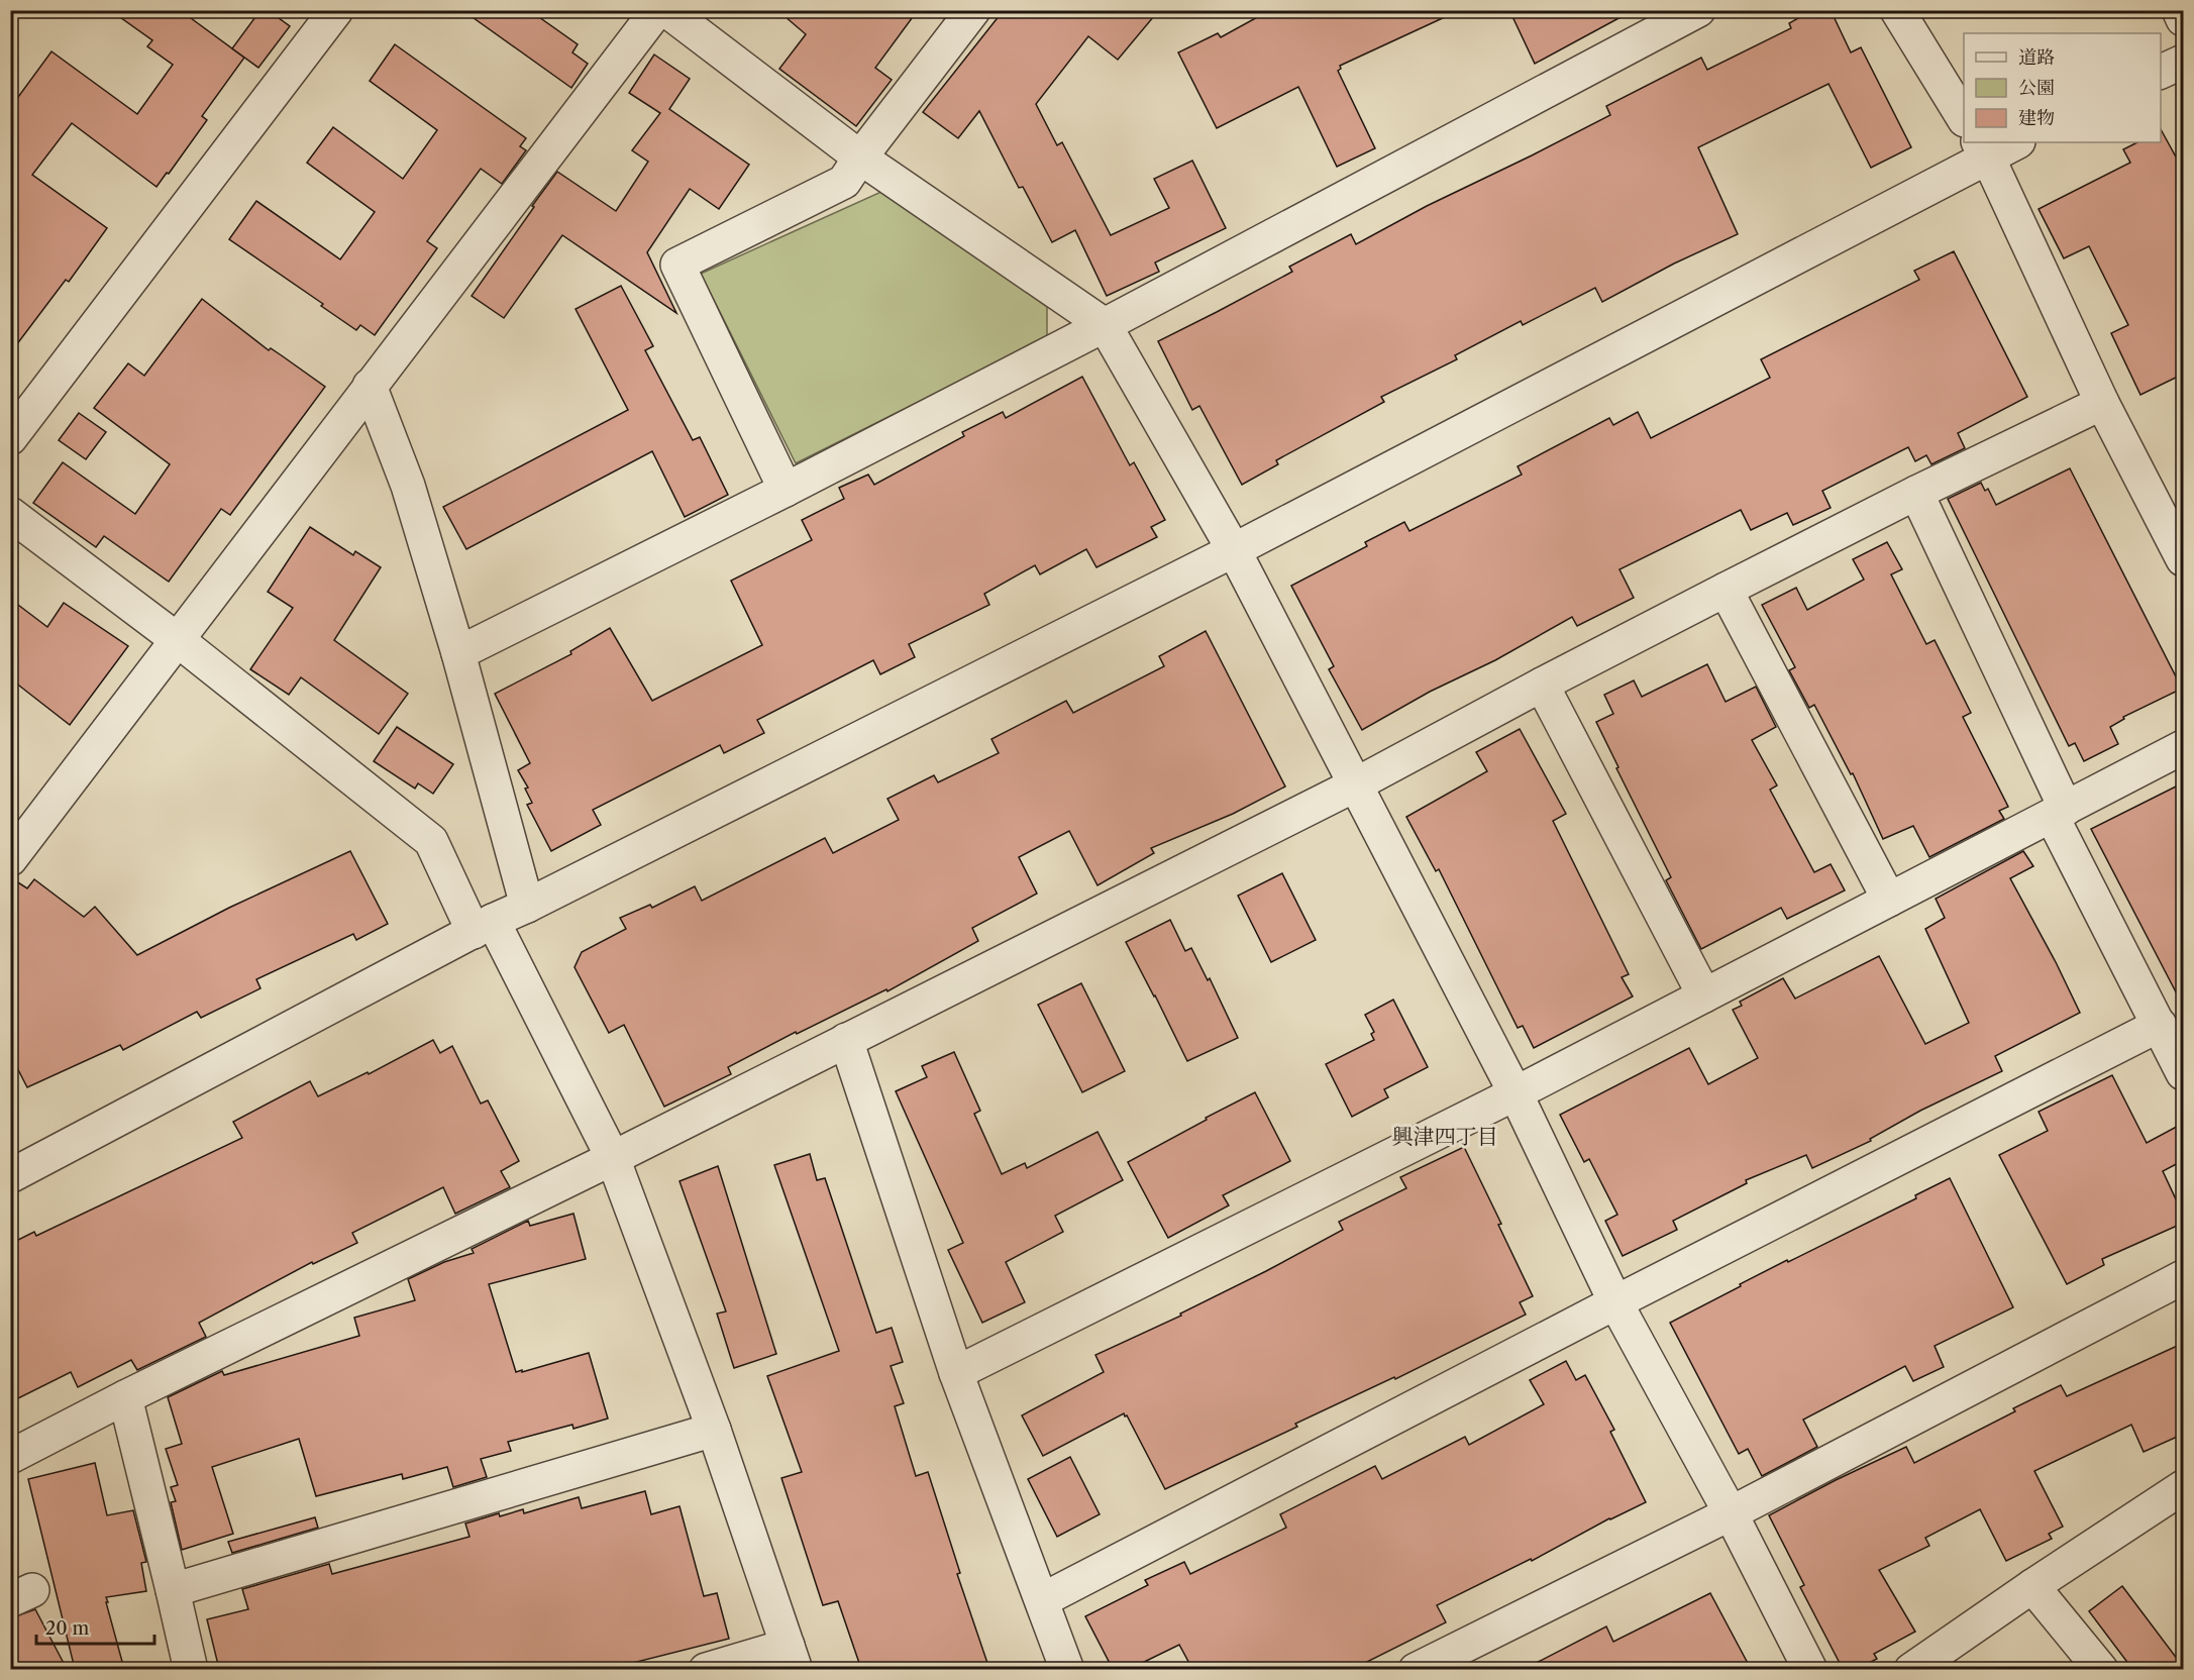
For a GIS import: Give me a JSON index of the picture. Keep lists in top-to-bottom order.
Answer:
{
  "districts": ["興津四丁目"],
  "legend": ["道路", "公園", "建物"],
  "scale_bar": "20 m"
}
